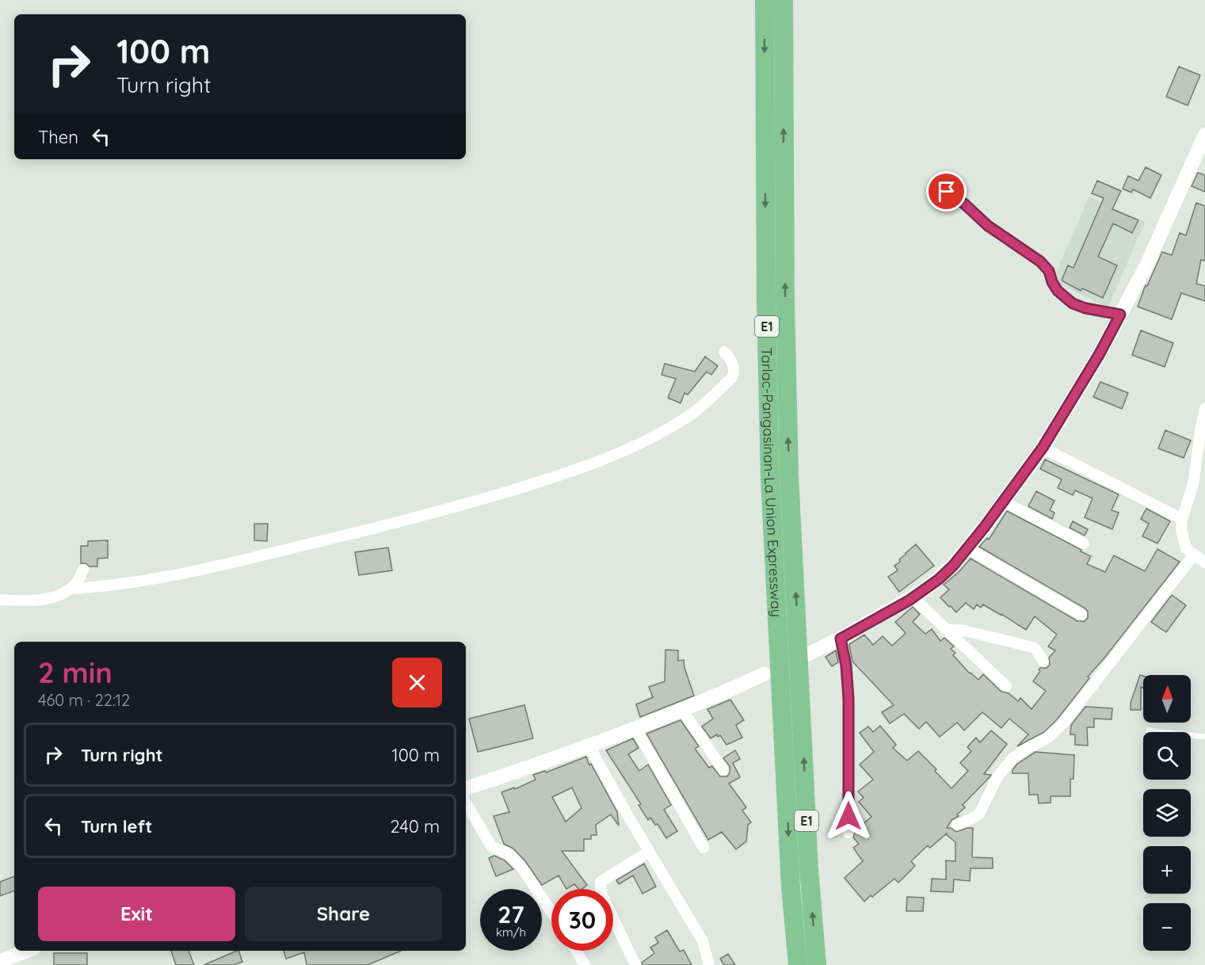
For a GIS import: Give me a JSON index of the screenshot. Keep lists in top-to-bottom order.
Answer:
{
  "streets": {
    "highway": ["E1", "Tarlac-Pangasinan-La Union Expressway"]
  },
  "north": "top",
  "page": {
    "turn": ["100 m", "Turn right"],
    "then": "Then",
    "heading": ["2 min", "460 m · 22:12"],
    "map_buttons": ["+", "−"],
    "list": [
      {
        "name": "Turn right",
        "value": "100 m"
      },
      {
        "name": "Turn left",
        "value": "240 m"
      }
    ],
    "buttons": ["Exit", "Share"],
    "speed": "27 km/h",
    "limit": "30"
  }
}
